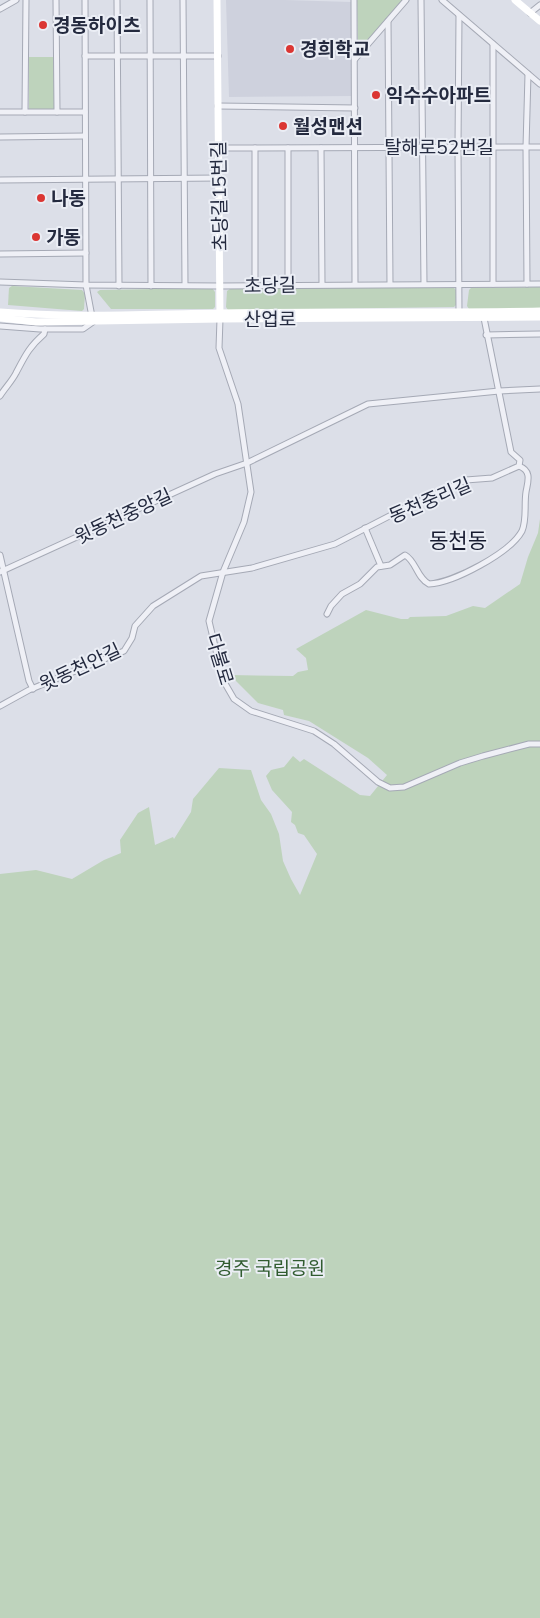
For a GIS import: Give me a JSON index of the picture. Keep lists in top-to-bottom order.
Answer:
{
  "streets": {
    "street": [
      "탈해로52번길",
      "초당길15번길",
      "초당길",
      "산업로",
      "동천중리길",
      "윗동천중앙길",
      "다불로",
      "윗동천안길"
    ]
  },
  "crossings": [
    ["탈해로52번길", "초당길15번길"],
    ["초당길15번길", "초당길"],
    ["초당길15번길", "산업로"],
    ["초당길15번길", "다불로"],
    ["산업로", "다불로"],
    ["동천중리길", "다불로"],
    ["동천중리길", "윗동천안길"],
    ["윗동천중앙길", "다불로"],
    ["다불로", "윗동천안길"]
  ],
  "districts": ["동천동"],
  "parks": ["경주 국립공원"],
  "places": [
    "경동하이츠",
    "경희학교",
    "익수수아파트",
    "월성맨션",
    "나동",
    "가동"
  ]
}
